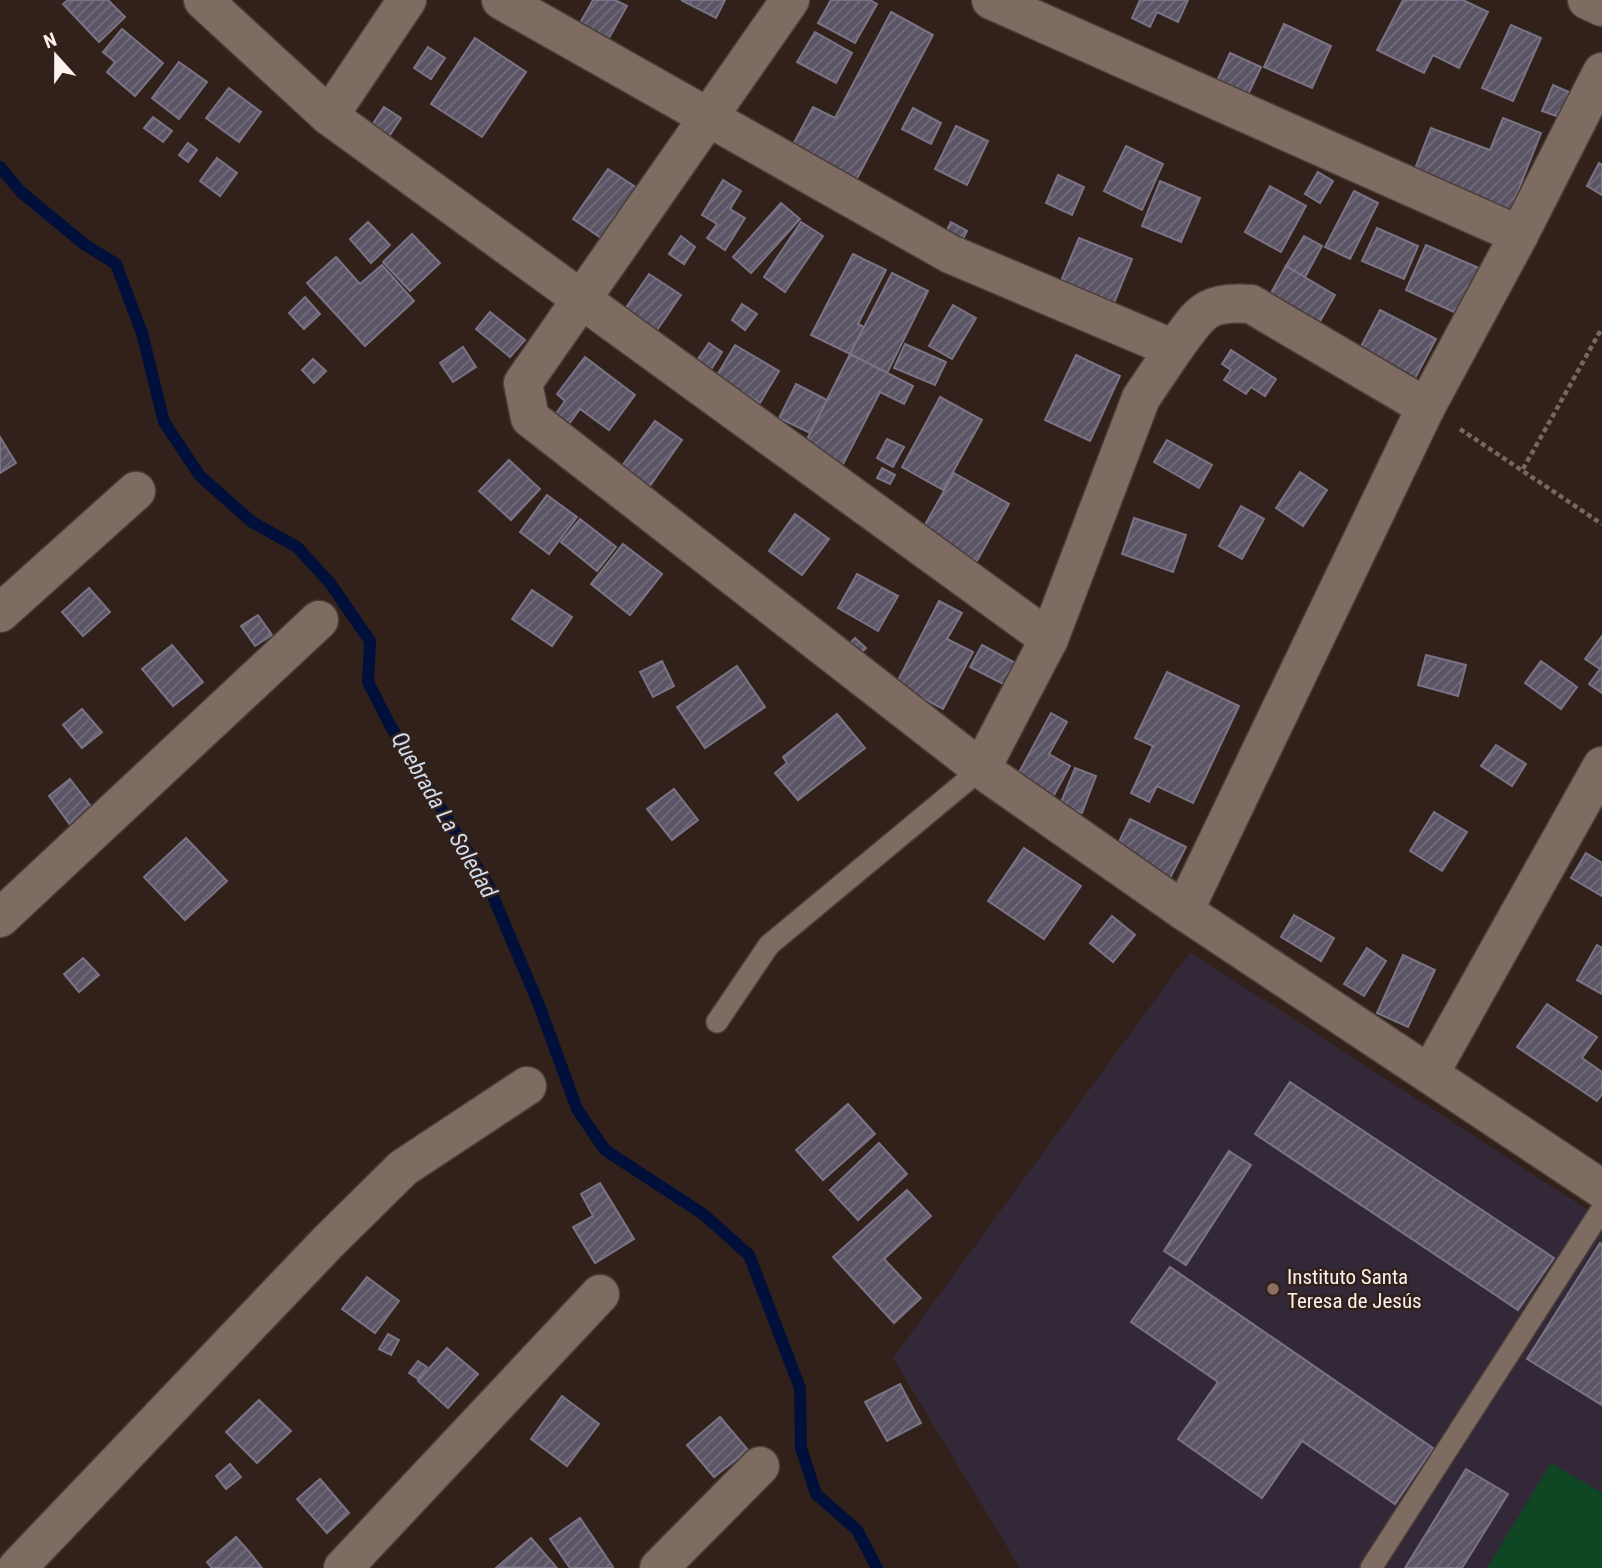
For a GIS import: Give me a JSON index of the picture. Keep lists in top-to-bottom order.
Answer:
{
  "water": ["Quebrada La Soledad"],
  "places": ["Instituto Santa Teresa de Jesús"],
  "north": "top"
}
